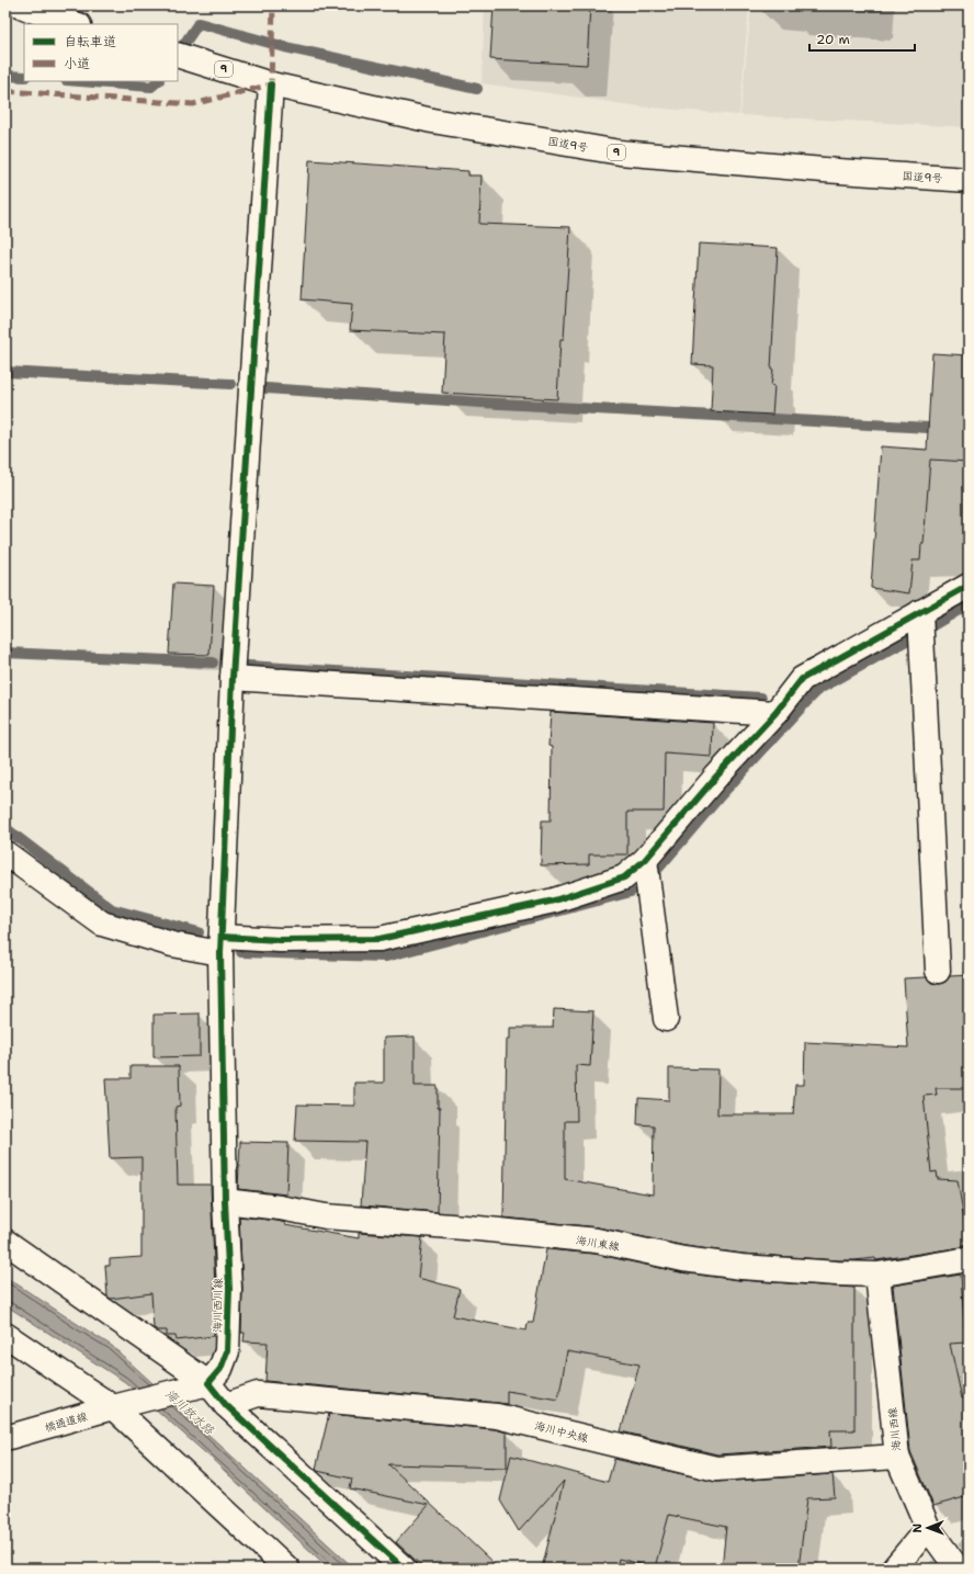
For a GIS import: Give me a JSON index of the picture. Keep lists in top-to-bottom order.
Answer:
{
  "streets": {
    "main road": [
      "9",
      "国道9号",
      "海川東線",
      "海川西川線",
      "橋通道線",
      "海川西線",
      "海川中央線"
    ]
  },
  "crossings": [
    ["国道9号", "海川西川線"],
    ["海川東線", "海川西川線"],
    ["海川東線", "海川西線"],
    ["海川西川線", "橋通道線"],
    ["海川西線", "海川中央線"]
  ],
  "water": ["海川放水路"],
  "legend": ["自転車道", "小道"],
  "scale_bar": "20 m",
  "north": "left"
}
